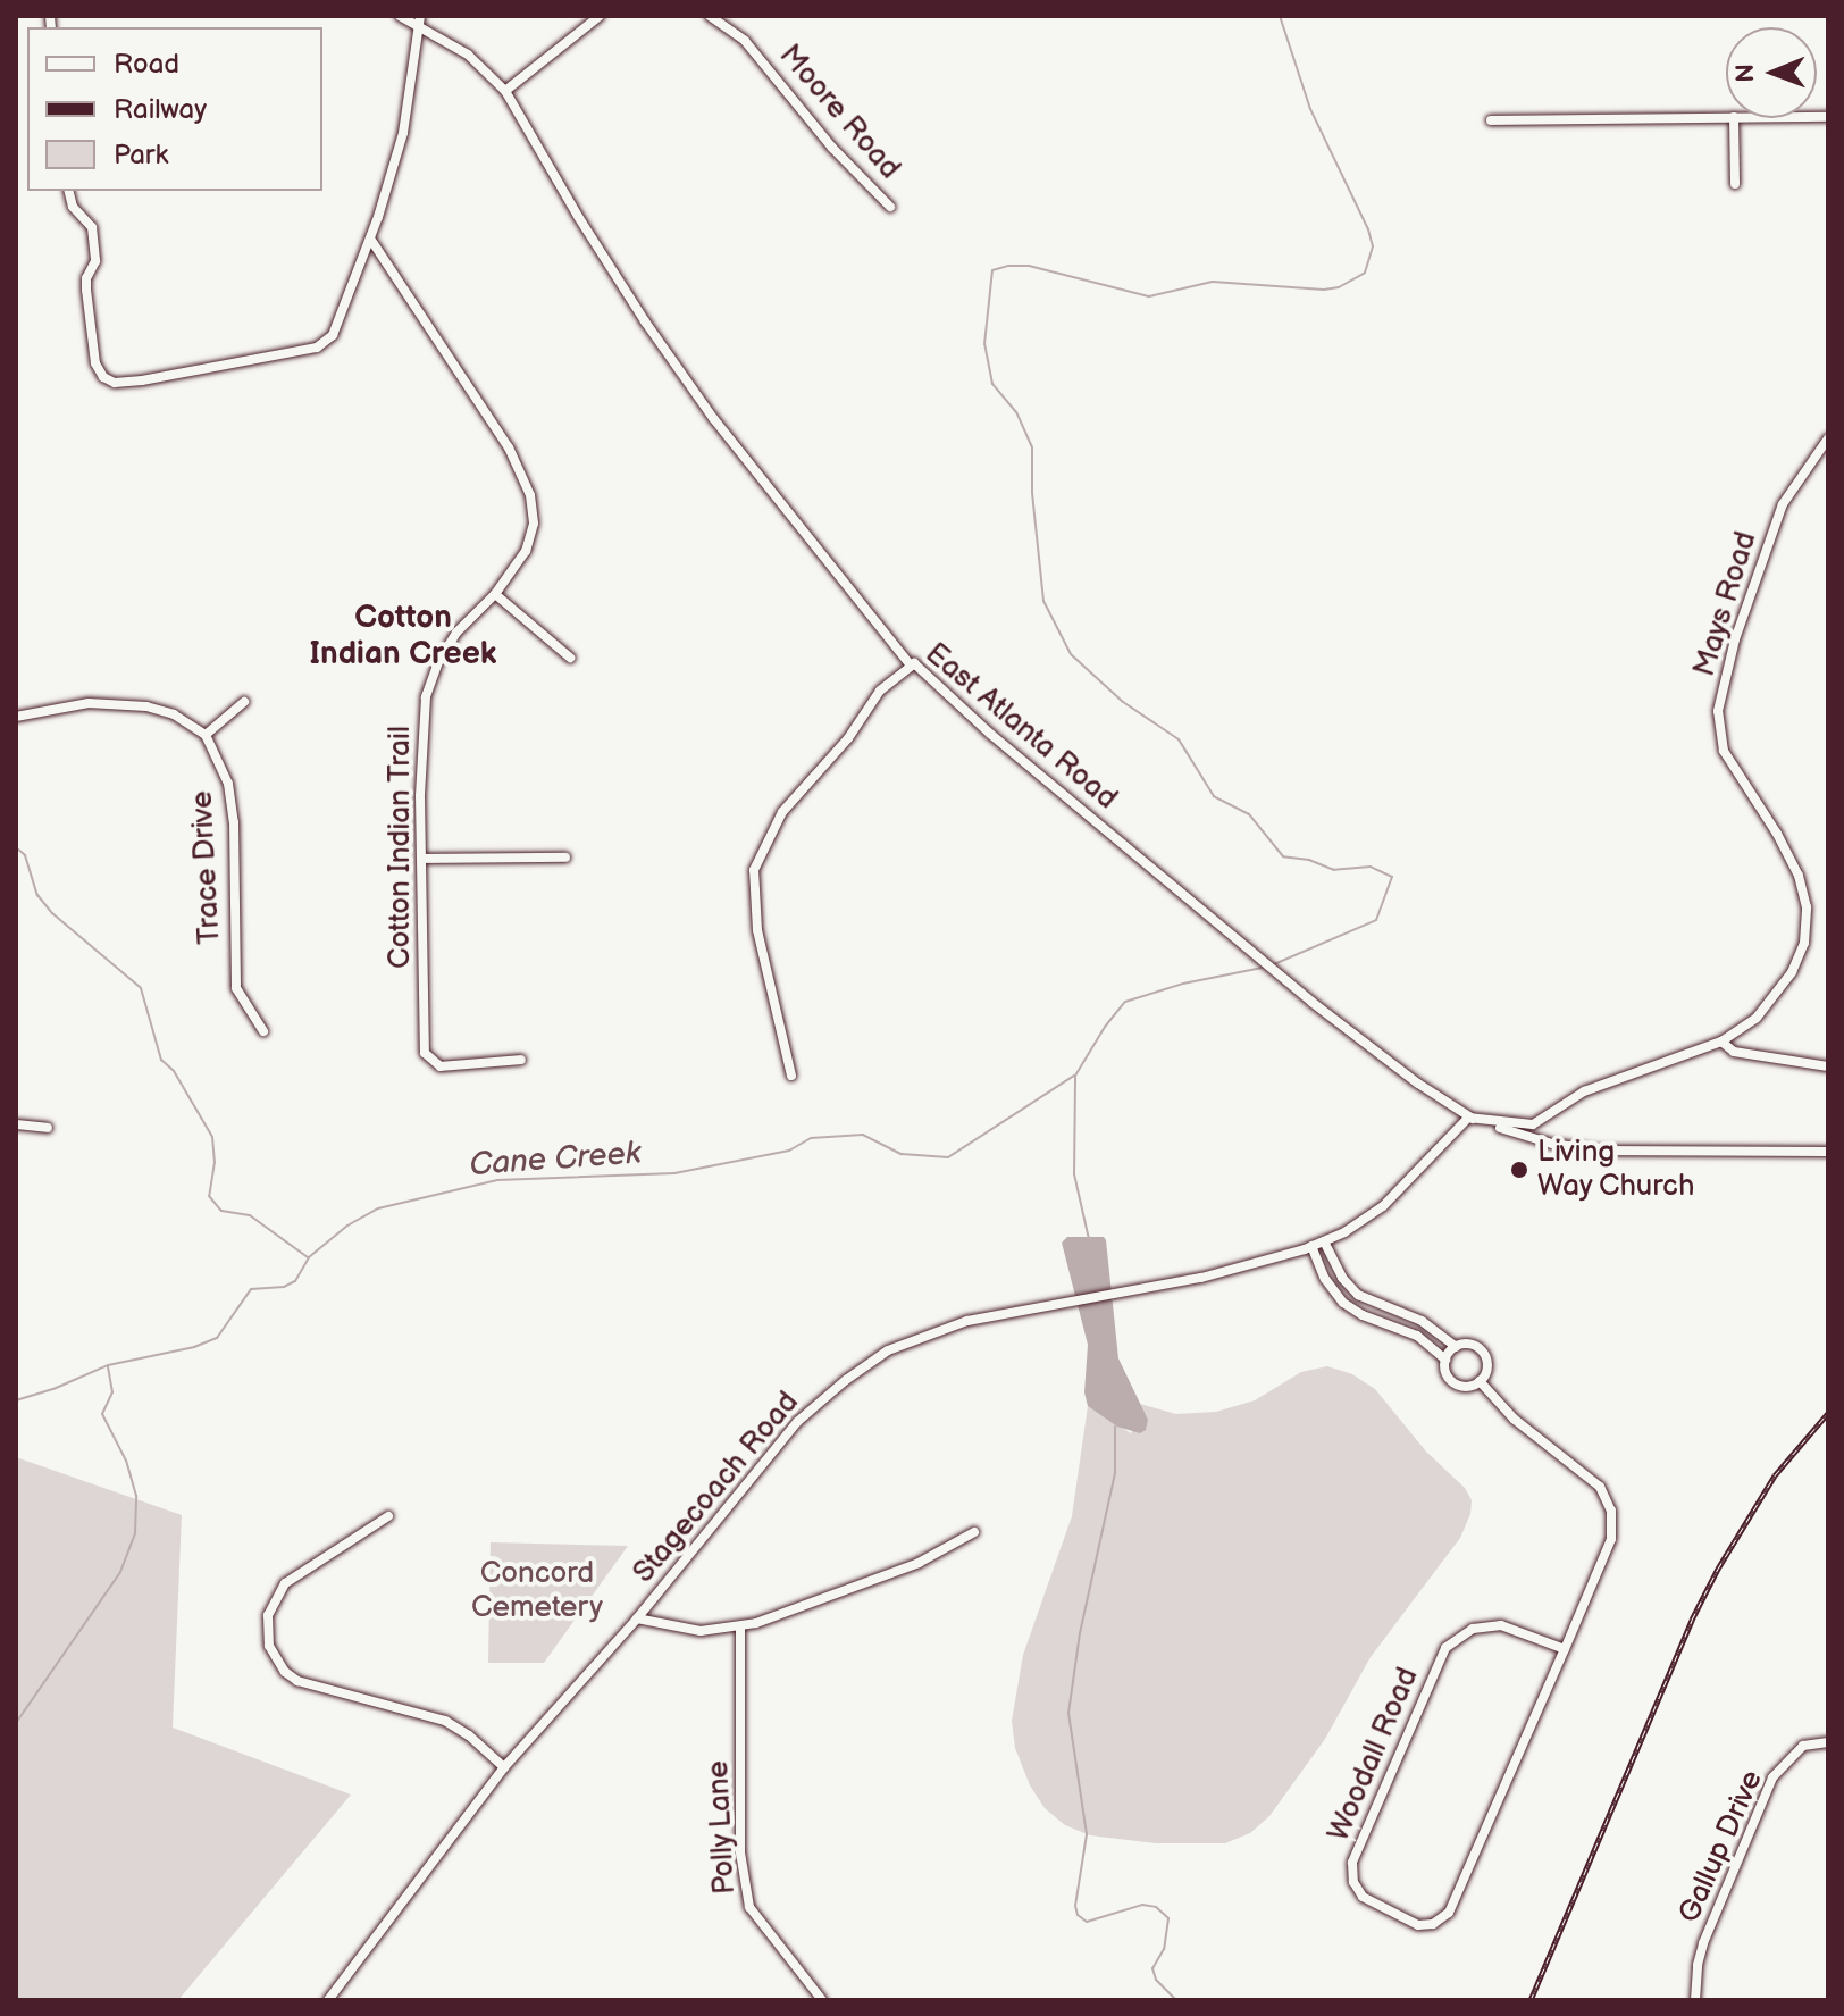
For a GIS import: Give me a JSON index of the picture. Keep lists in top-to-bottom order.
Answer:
{
  "streets": {
    "street": [
      "Moore Road",
      "Mays Road",
      "East Atlanta Road",
      "Cotton Indian Trail",
      "Trace Drive",
      "Stagecoach Road",
      "Woodall Road",
      "Polly Lane",
      "Gallup Drive"
    ]
  },
  "crossings": [
    ["Mays Road", "East Atlanta Road"],
    ["Mays Road", "Stagecoach Road"],
    ["East Atlanta Road", "Stagecoach Road"],
    ["Stagecoach Road", "Woodall Road"]
  ],
  "districts": ["Cotton Indian Creek"],
  "water": ["Cane Creek"],
  "parks": ["Concord Cemetery"],
  "places": ["Living Way Church"],
  "legend": ["Road", "Railway", "Park"],
  "north": "left"
}
